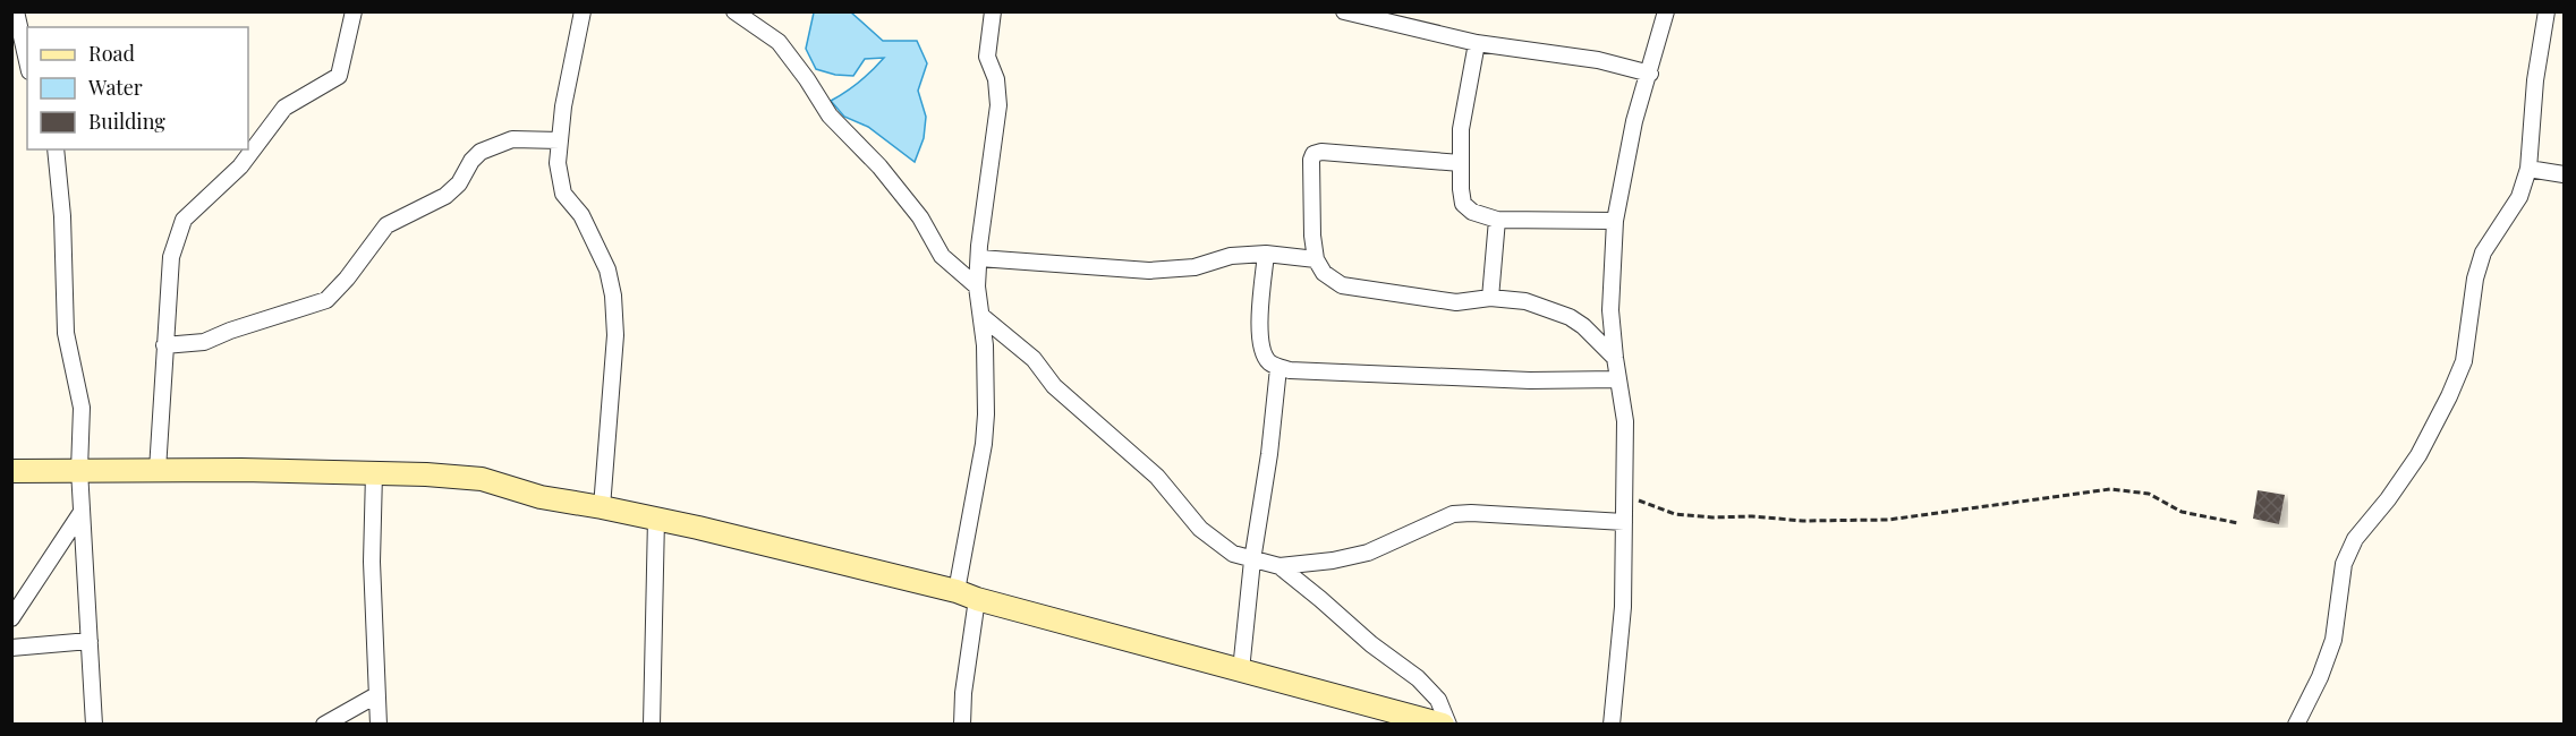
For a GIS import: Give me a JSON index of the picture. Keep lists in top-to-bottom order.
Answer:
{
  "legend": ["Road", "Water", "Building"]
}
